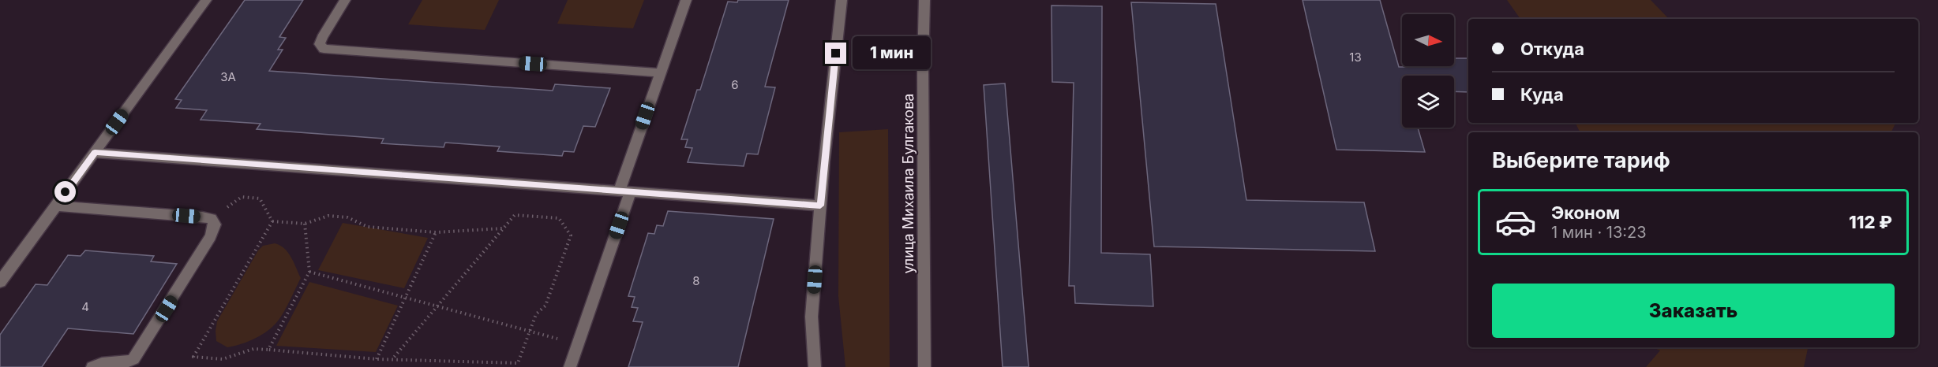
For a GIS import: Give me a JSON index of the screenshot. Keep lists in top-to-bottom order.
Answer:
{
  "streets": {
    "street": ["улица Михаила Булгакова"]
  },
  "house_numbers": [
    "13",
    "3А",
    "6",
    "8",
    "4"
  ],
  "north": "right",
  "page": {
    "banner": ["Откуда", "Куда"],
    "bubble": "1 мин",
    "heading": "Выберите тариф",
    "list": [
      {
        "name": "Эконом",
        "note": "1 мин · 13:23",
        "value": "112 ₽"
      }
    ],
    "buttons": "Заказать"
  }
}
